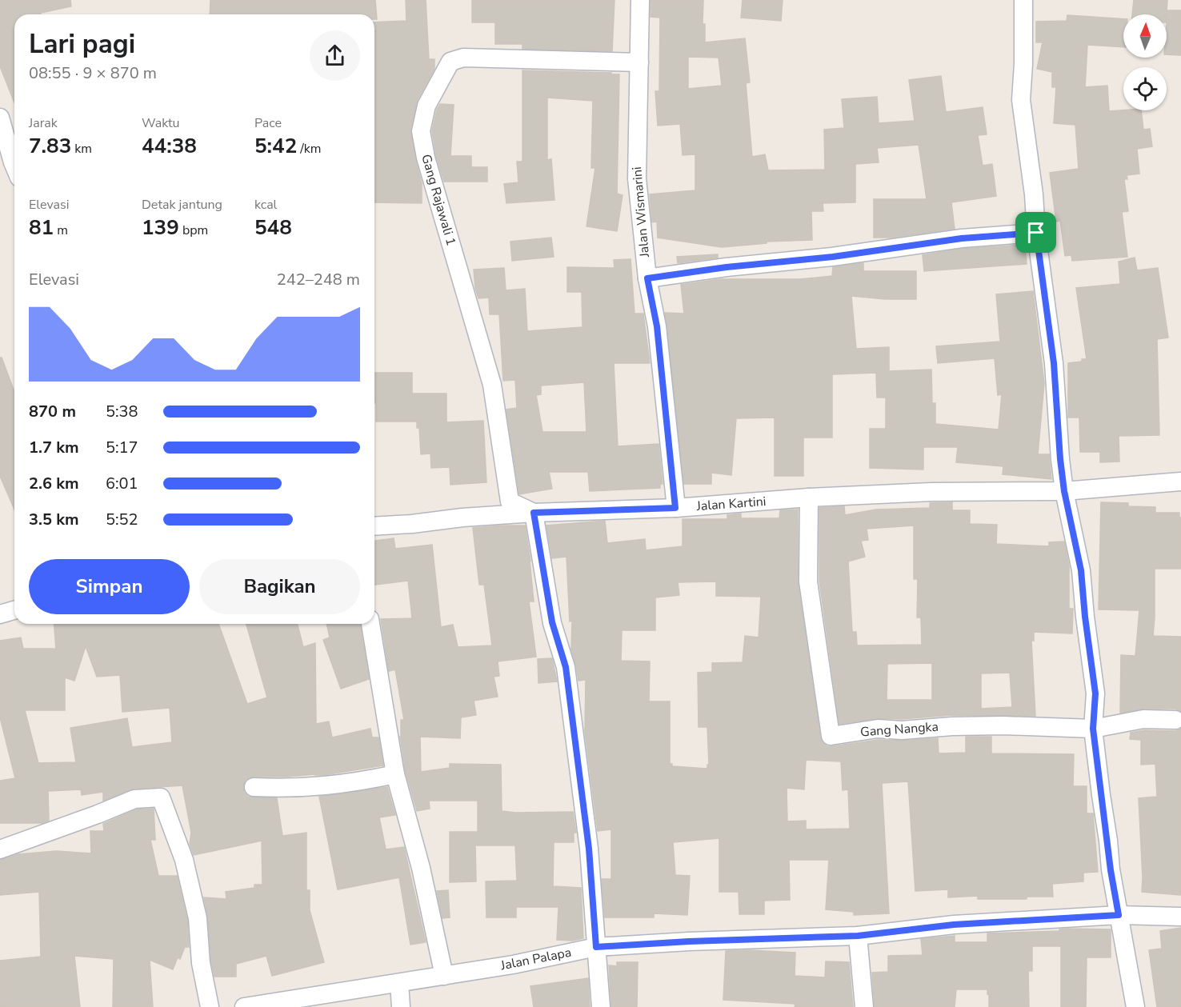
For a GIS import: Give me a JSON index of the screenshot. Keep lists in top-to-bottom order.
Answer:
{
  "streets": {
    "street": [
      "Gang Rajawali 1",
      "Jalan Wismarini",
      "Jalan Kartini",
      "Gang Nangka",
      "Jalan Palapa"
    ]
  },
  "crossings": [
    ["Gang Rajawali 1", "Jalan Wismarini"],
    ["Gang Rajawali 1", "Jalan Kartini"],
    ["Jalan Wismarini", "Jalan Kartini"],
    ["Jalan Kartini", "Gang Nangka"]
  ],
  "north": "top",
  "page": {
    "heading": ["Lari pagi", "08:55 · 9 × 870 m"],
    "stats": [
      ["Jarak", "7.83 km"],
      ["Waktu", "44:38"],
      ["Pace", "5:42 /km"],
      ["Elevasi", "81 m"],
      ["Detak jantung", "139 bpm"],
      ["kcal", "548"]
    ],
    "chart": ["Elevasi", "242–248 m"],
    "list": [
      {
        "name": "870 m",
        "note": "5:38"
      },
      {
        "name": "1.7 km",
        "note": "5:17"
      },
      {
        "name": "2.6 km",
        "note": "6:01"
      },
      {
        "name": "3.5 km",
        "note": "5:52"
      }
    ],
    "buttons": ["Simpan", "Bagikan"]
  }
}
